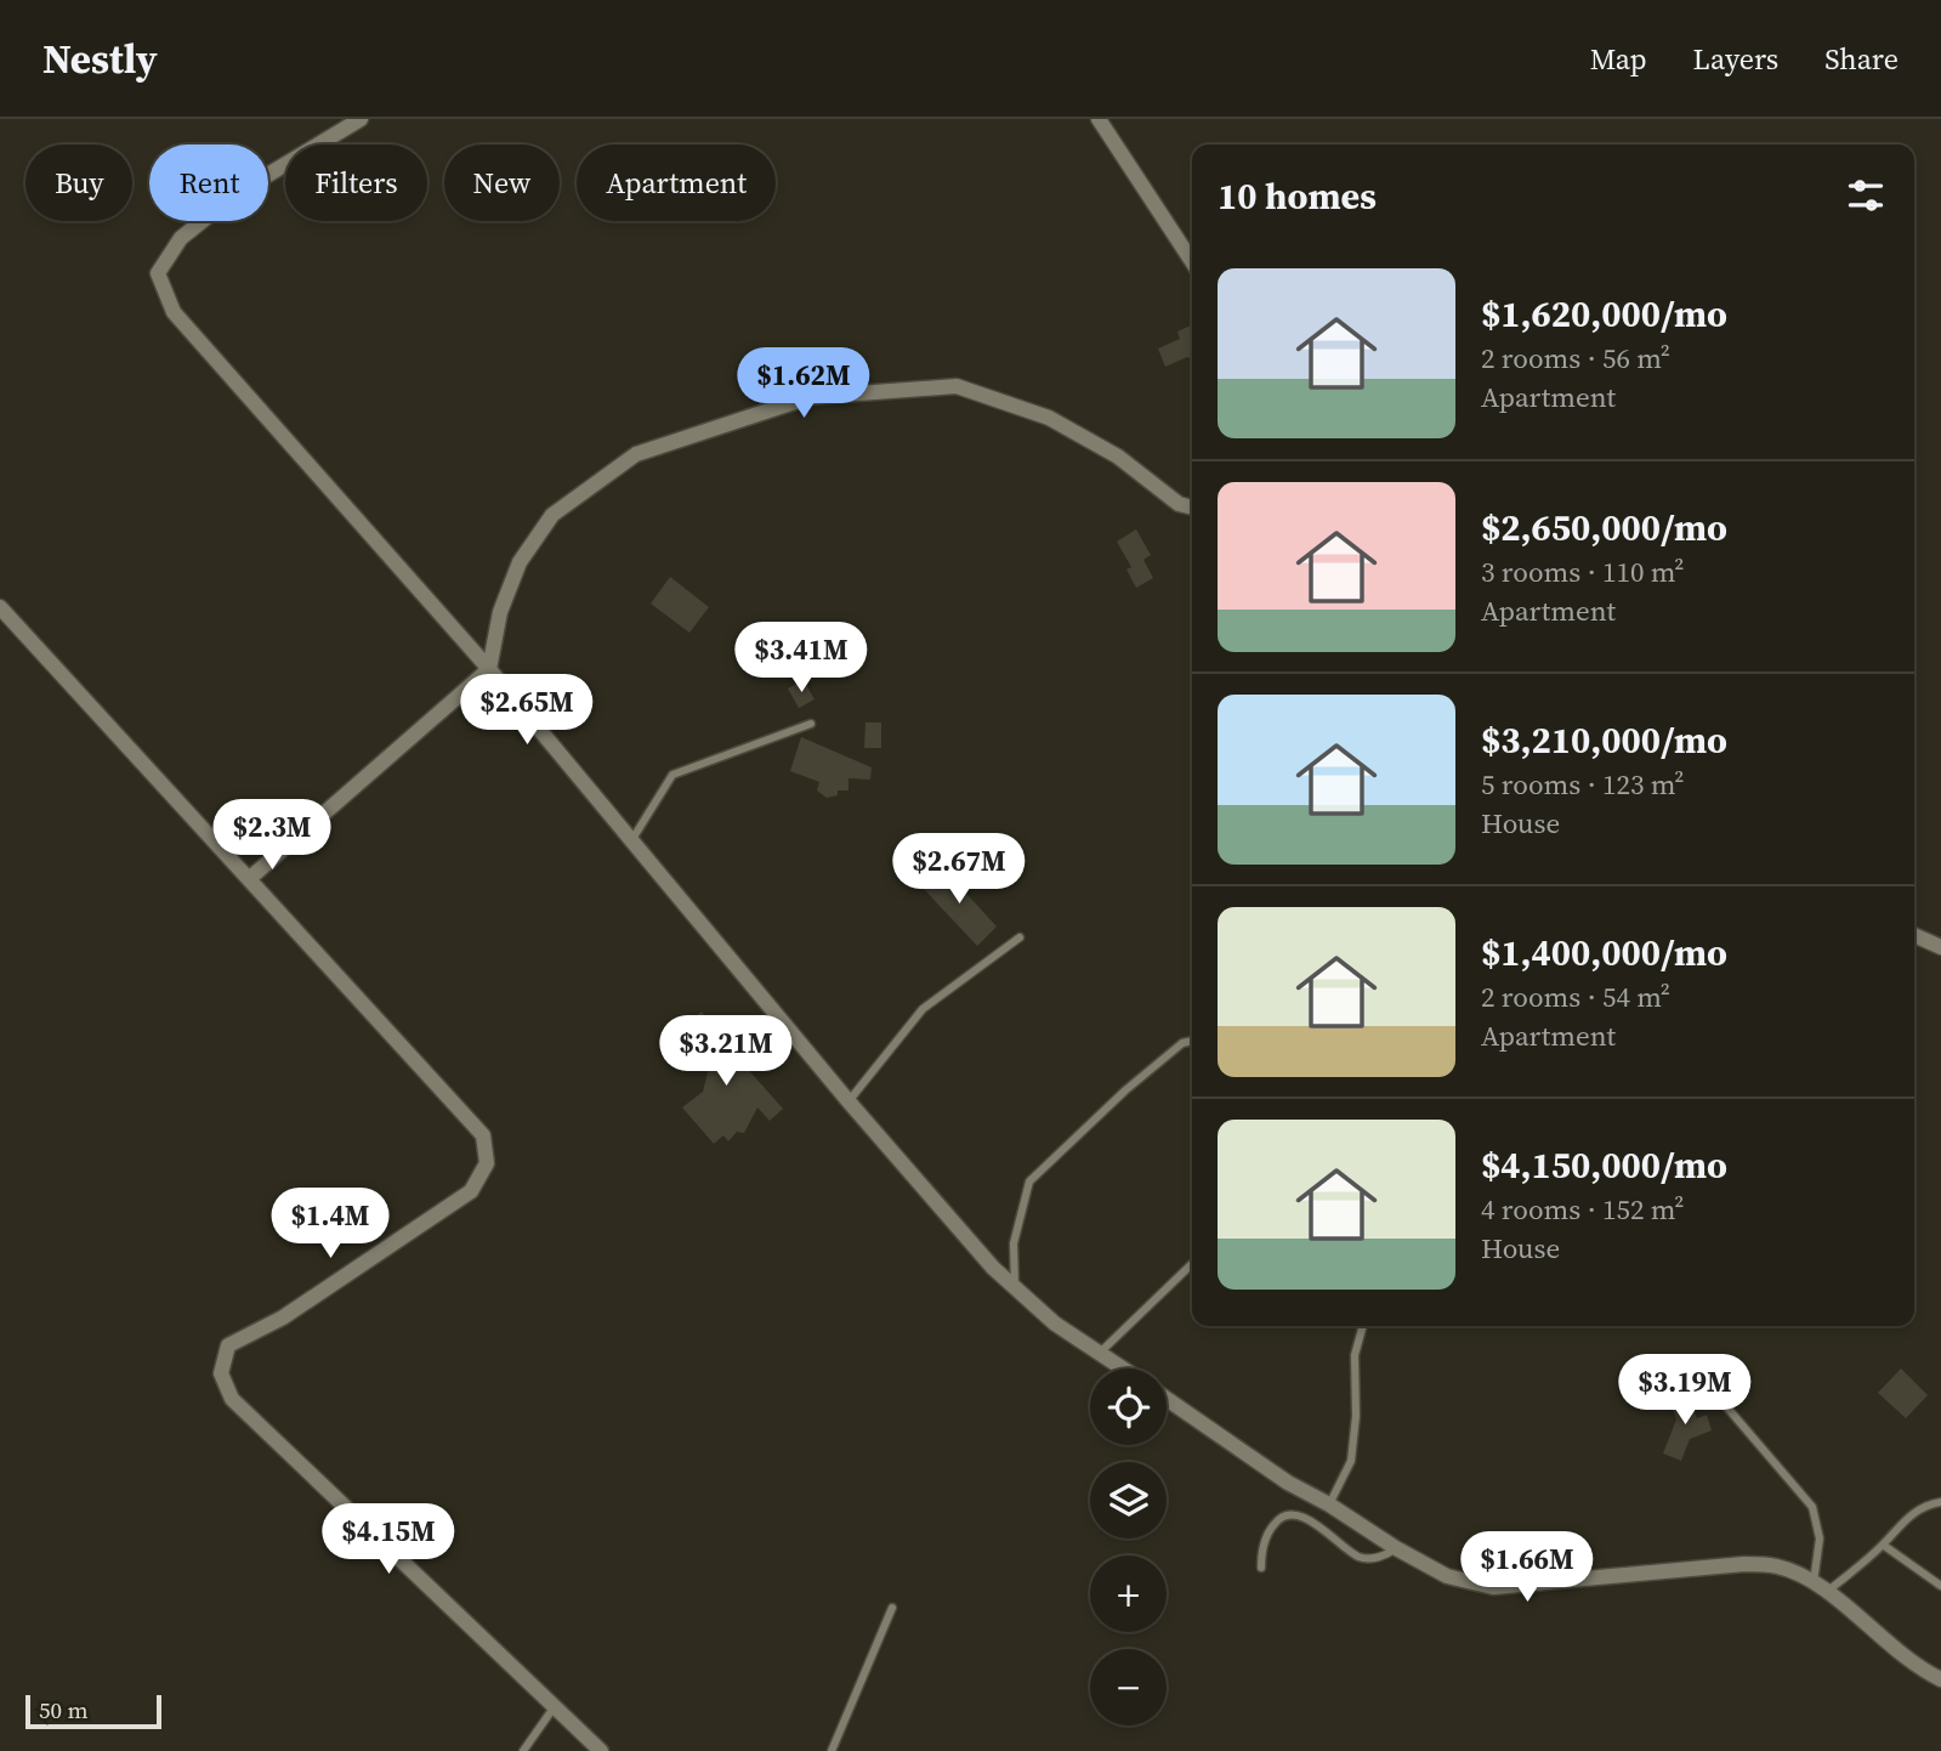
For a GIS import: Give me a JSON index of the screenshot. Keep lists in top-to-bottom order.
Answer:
{
  "scale_bar": "50 m",
  "page": {
    "header": "Nestly",
    "nav": ["Map", "Layers", "Share"],
    "chip": [
      "Buy",
      "Rent",
      "Filters",
      "New",
      "Apartment"
    ],
    "heading": "10 homes",
    "list": [
      {
        "name": "$1,620,000/mo",
        "note": "2 rooms · 56 m² · Apartment"
      },
      {
        "name": "$2,650,000/mo",
        "note": "3 rooms · 110 m² · Apartment"
      },
      {
        "name": "$3,210,000/mo",
        "note": "5 rooms · 123 m² · House"
      },
      {
        "name": "$1,400,000/mo",
        "note": "2 rooms · 54 m² · Apartment"
      },
      {
        "name": "$4,150,000/mo",
        "note": "4 rooms · 152 m² · House"
      }
    ],
    "price": [
      "$1.62M",
      "$3.41M",
      "$2.65M",
      "$2.3M",
      "$2.67M",
      "$3.21M",
      "$1.4M",
      "$3.19M",
      "$4.15M",
      "$1.66M"
    ],
    "map_buttons": ["+", "−"],
    "scale": "50 m"
  }
}
